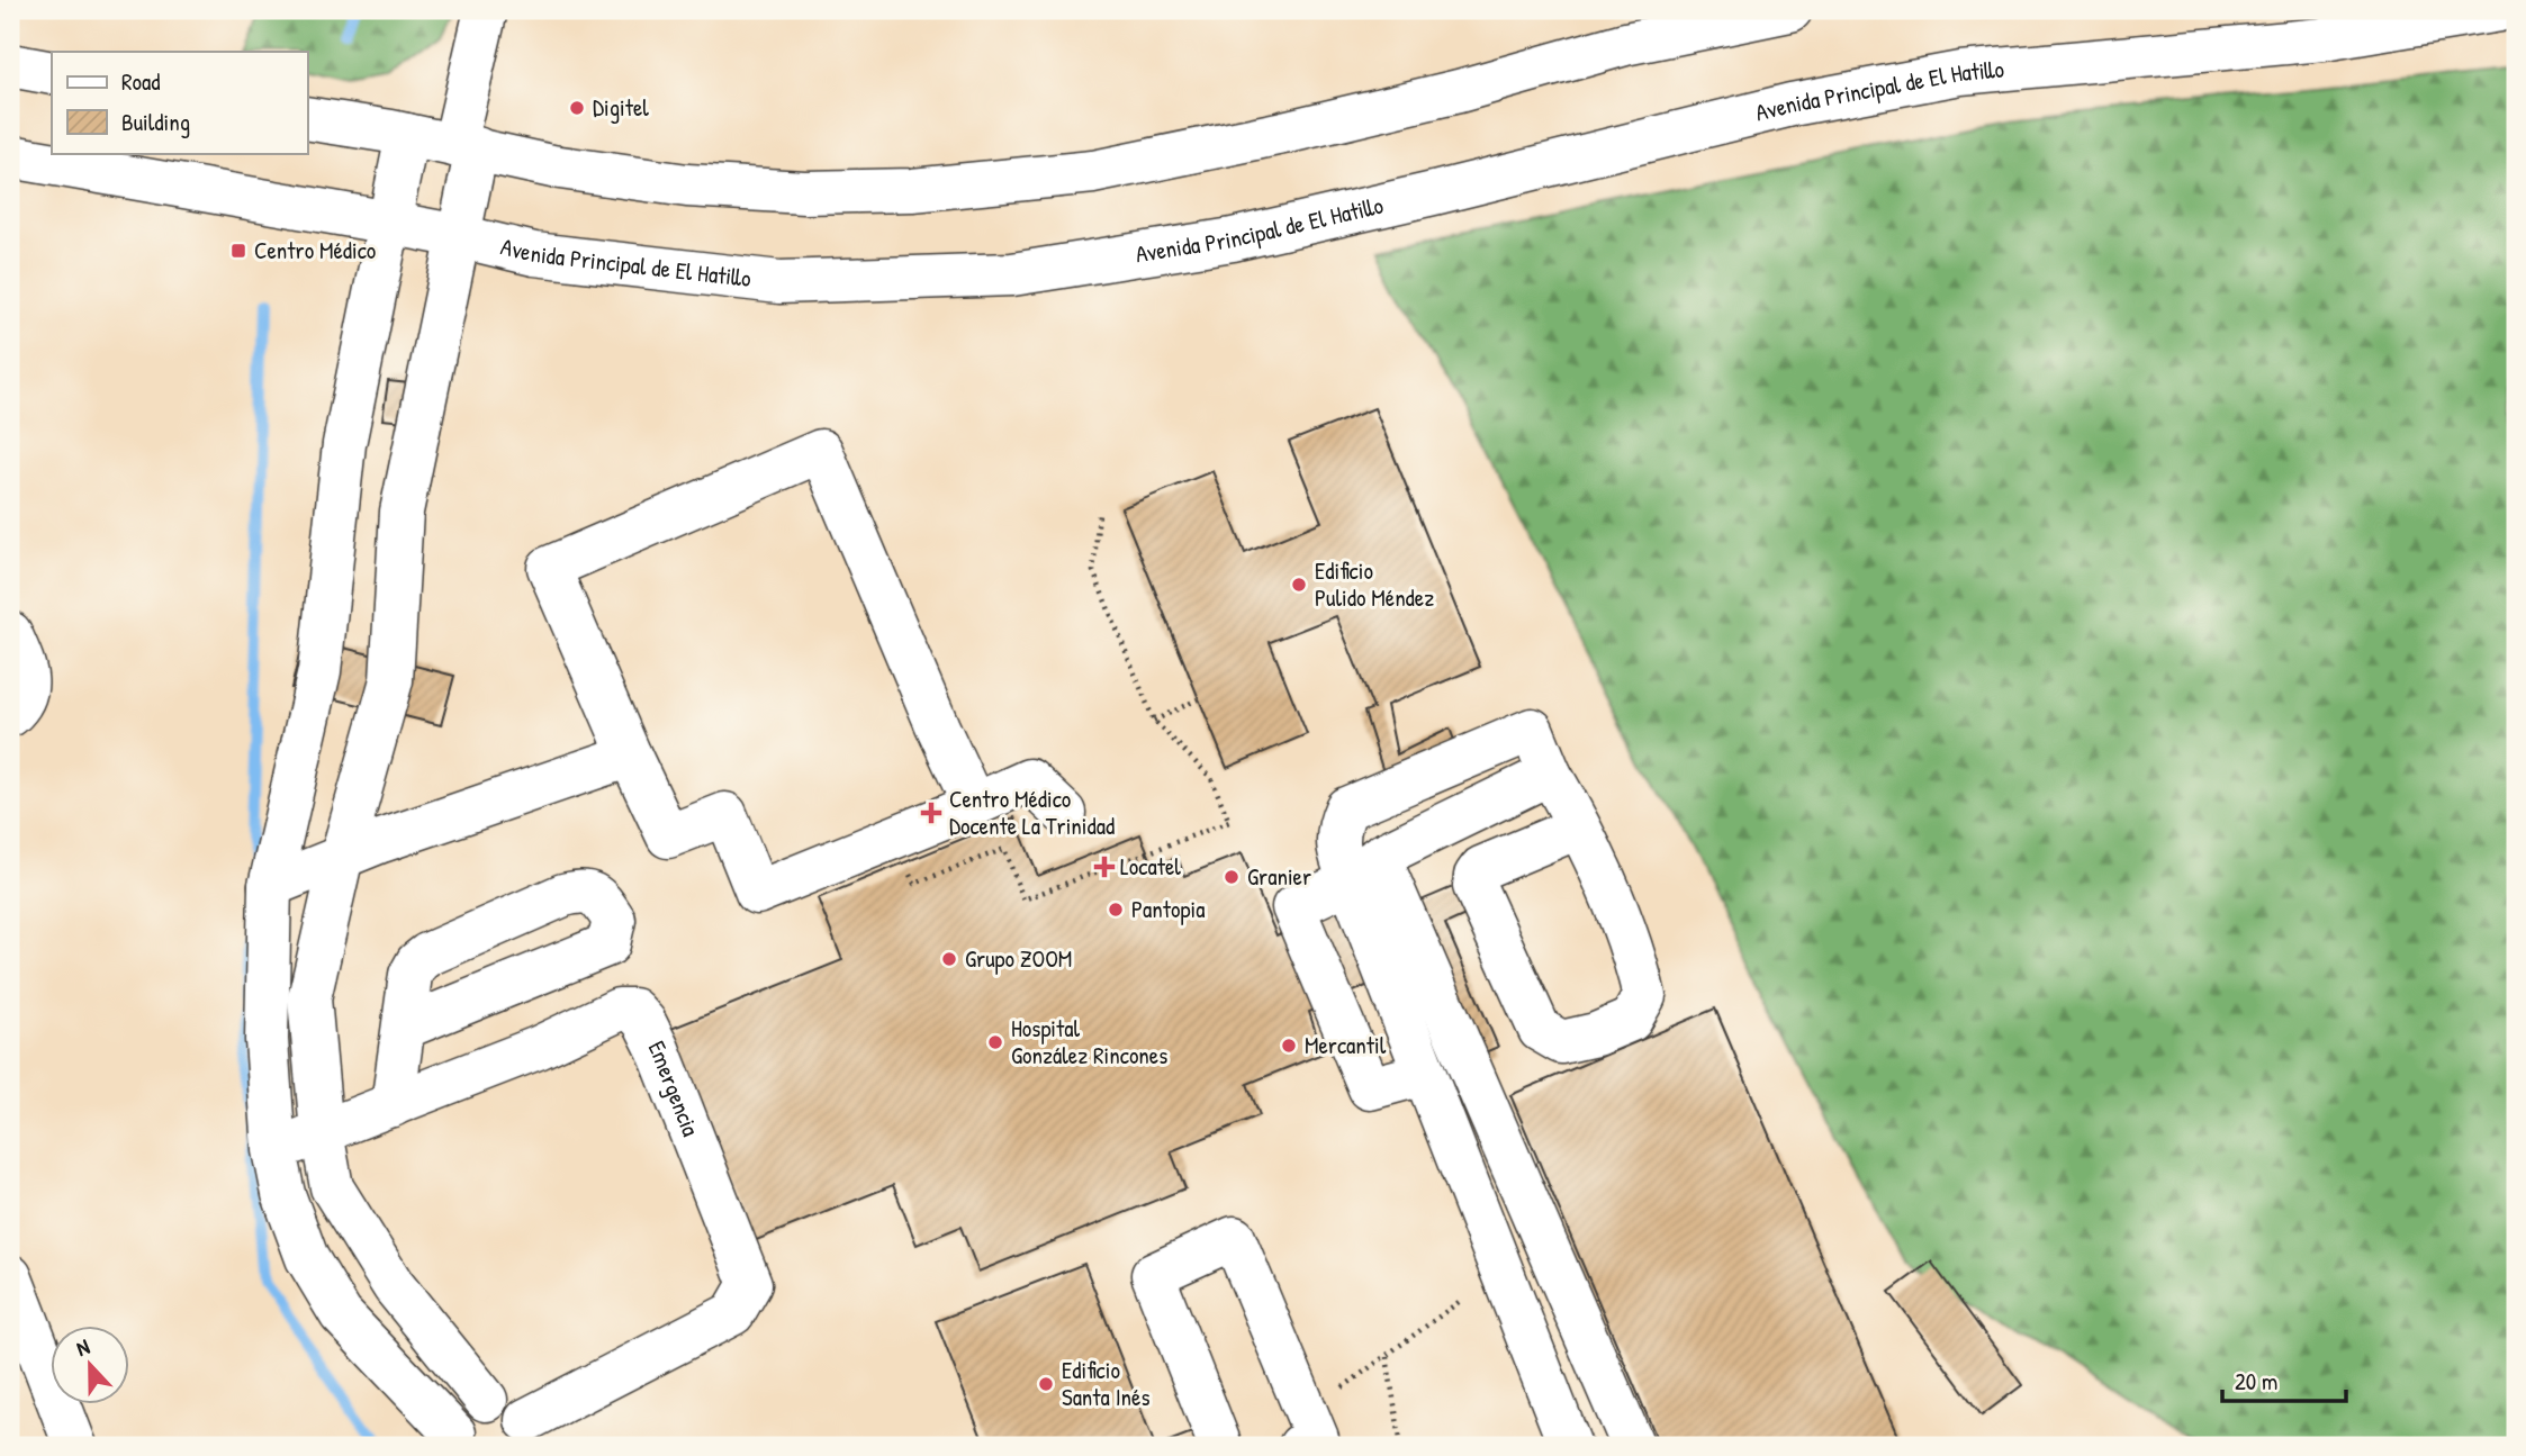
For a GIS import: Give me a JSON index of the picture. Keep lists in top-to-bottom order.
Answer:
{
  "streets": {
    "main road": ["Avenida Principal de El Hatillo", "Emergencia"]
  },
  "places": {
    "other": [
      "Digitel",
      "Edificio Pulido Méndez",
      "Granier",
      "Pantopia",
      "Grupo ZOOM",
      "Hospital González Rincones",
      "Mercantil",
      "Edificio Santa Inés"
    ],
    "transit": ["Centro Médico"],
    "health": ["Centro Médico Docente La Trinidad", "Locatel"]
  },
  "legend": ["Road", "Building"],
  "scale_bar": "20 m",
  "north": "top"
}
